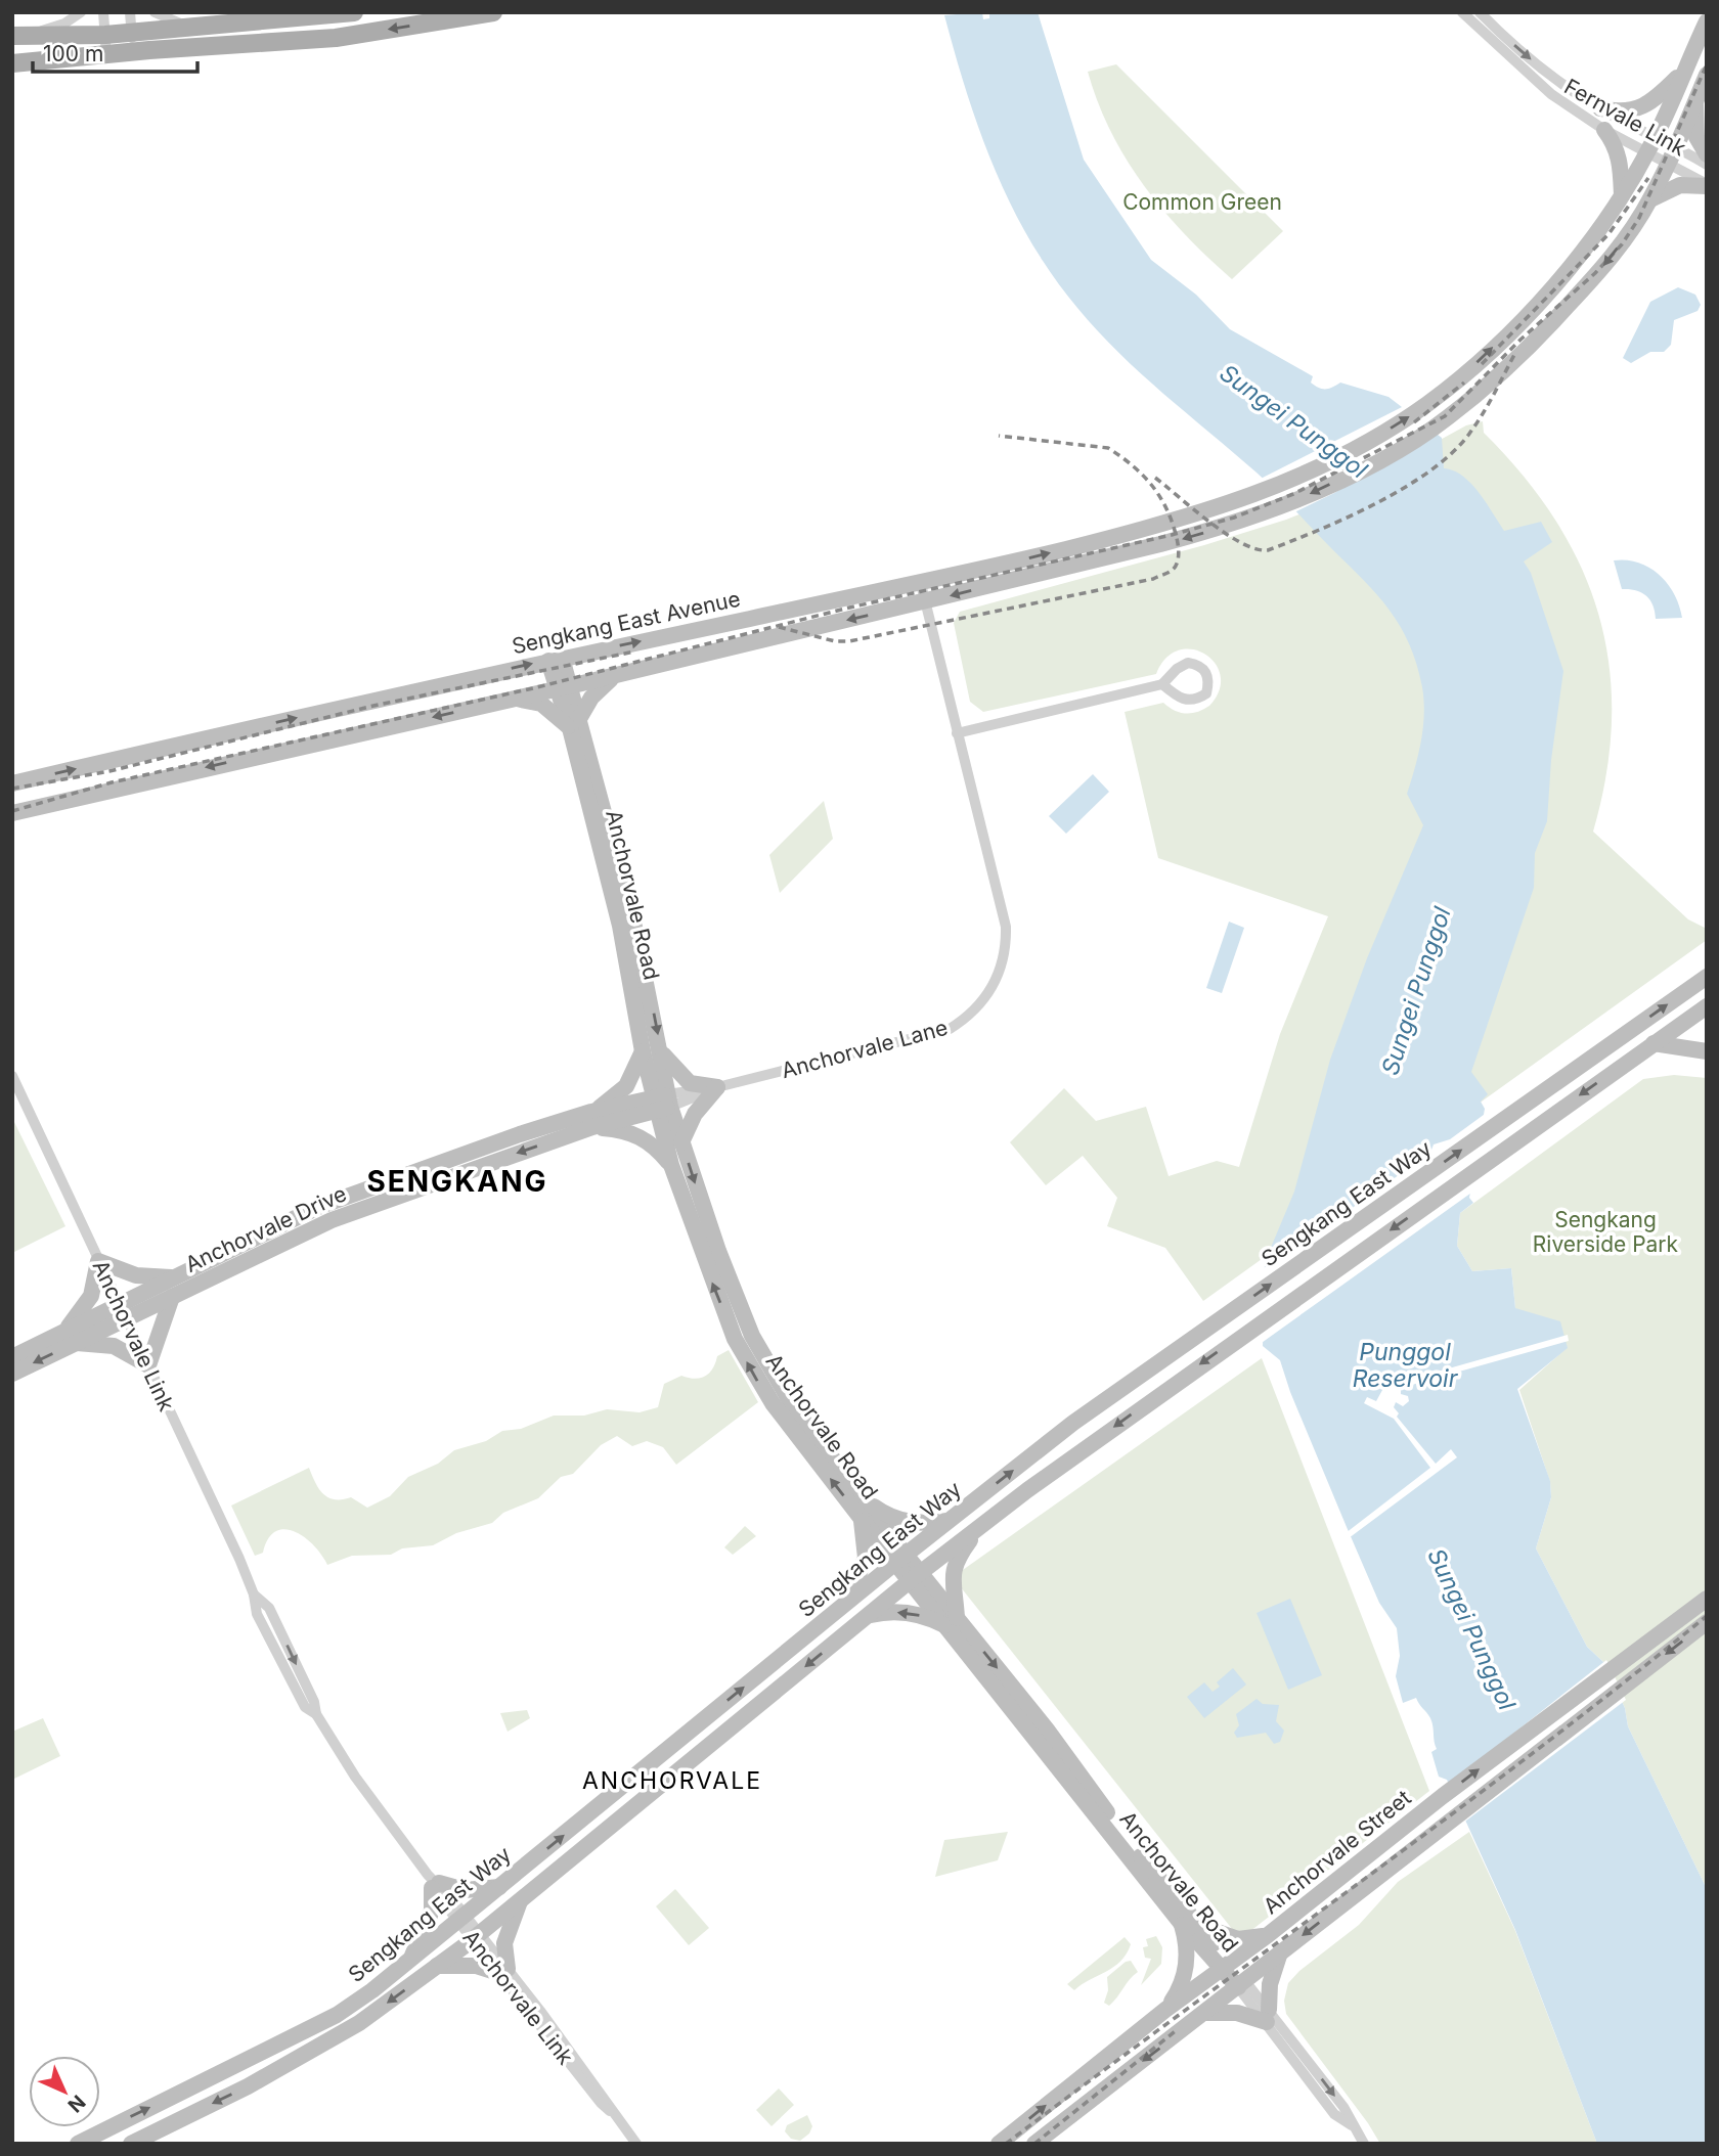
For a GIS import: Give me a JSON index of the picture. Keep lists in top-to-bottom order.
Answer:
{
  "streets": {
    "main road": [
      "Sengkang East Avenue",
      "Anchorvale Road",
      "Sengkang East Way",
      "Anchorvale Drive",
      "Anchorvale Street"
    ],
    "street": ["Fernvale Link", "Anchorvale Lane", "Anchorvale Link"]
  },
  "crossings": [
    ["Fernvale Link", "Sengkang East Avenue"],
    ["Sengkang East Avenue", "Anchorvale Road"],
    ["Sengkang East Avenue", "Anchorvale Lane"],
    ["Anchorvale Road", "Anchorvale Lane"],
    ["Anchorvale Road", "Sengkang East Way"],
    ["Anchorvale Road", "Anchorvale Drive"],
    ["Anchorvale Road", "Anchorvale Street"],
    ["Anchorvale Lane", "Anchorvale Drive"],
    ["Sengkang East Way", "Anchorvale Link"],
    ["Anchorvale Drive", "Anchorvale Link"]
  ],
  "districts": ["SENGKANG", "ANCHORVALE"],
  "water": ["Sungei Punggol", "Punggol Reservoir"],
  "parks": ["Common Green", "Sengkang Riverside Park"],
  "scale_bar": "100 m",
  "north": "bottom right"
}
